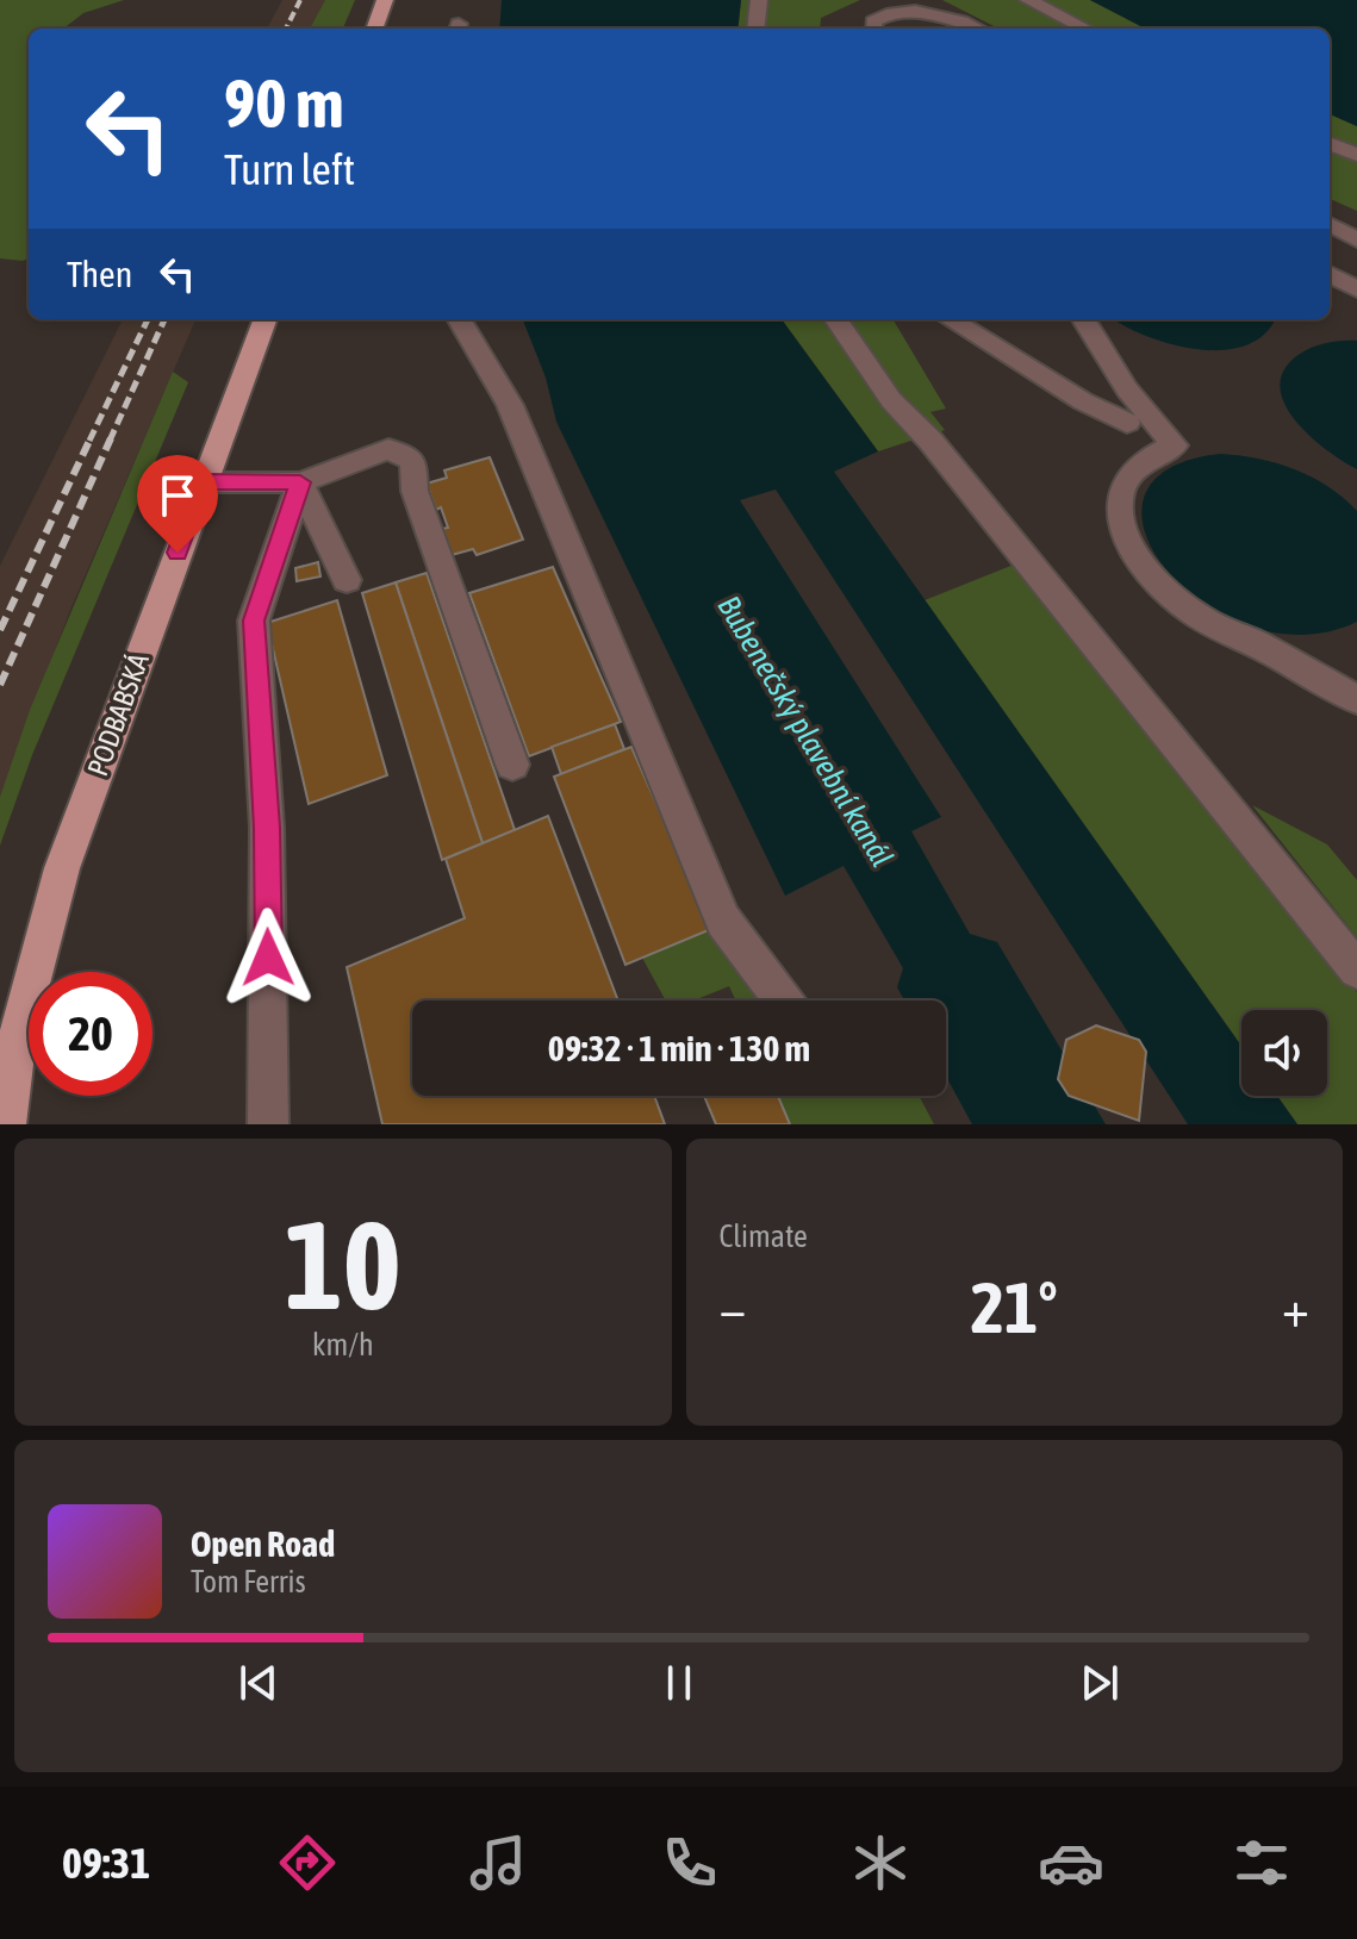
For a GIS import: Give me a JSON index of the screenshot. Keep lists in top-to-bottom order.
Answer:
{
  "streets": {
    "main road": ["PODBABSKÁ"]
  },
  "water": ["Bubenečský plavební kanál"],
  "page": {
    "turn": ["90 m", "Turn left"],
    "then": "Then",
    "limit": "20",
    "trip": "09:32 · 1 min · 130 m",
    "tile": [
      ["10", "km/h"],
      "Climate"
    ],
    "heat": ["−", "21°", "+"],
    "song": ["Open Road", "Tom Ferris"],
    "tabs": "09:31"
  }
}
